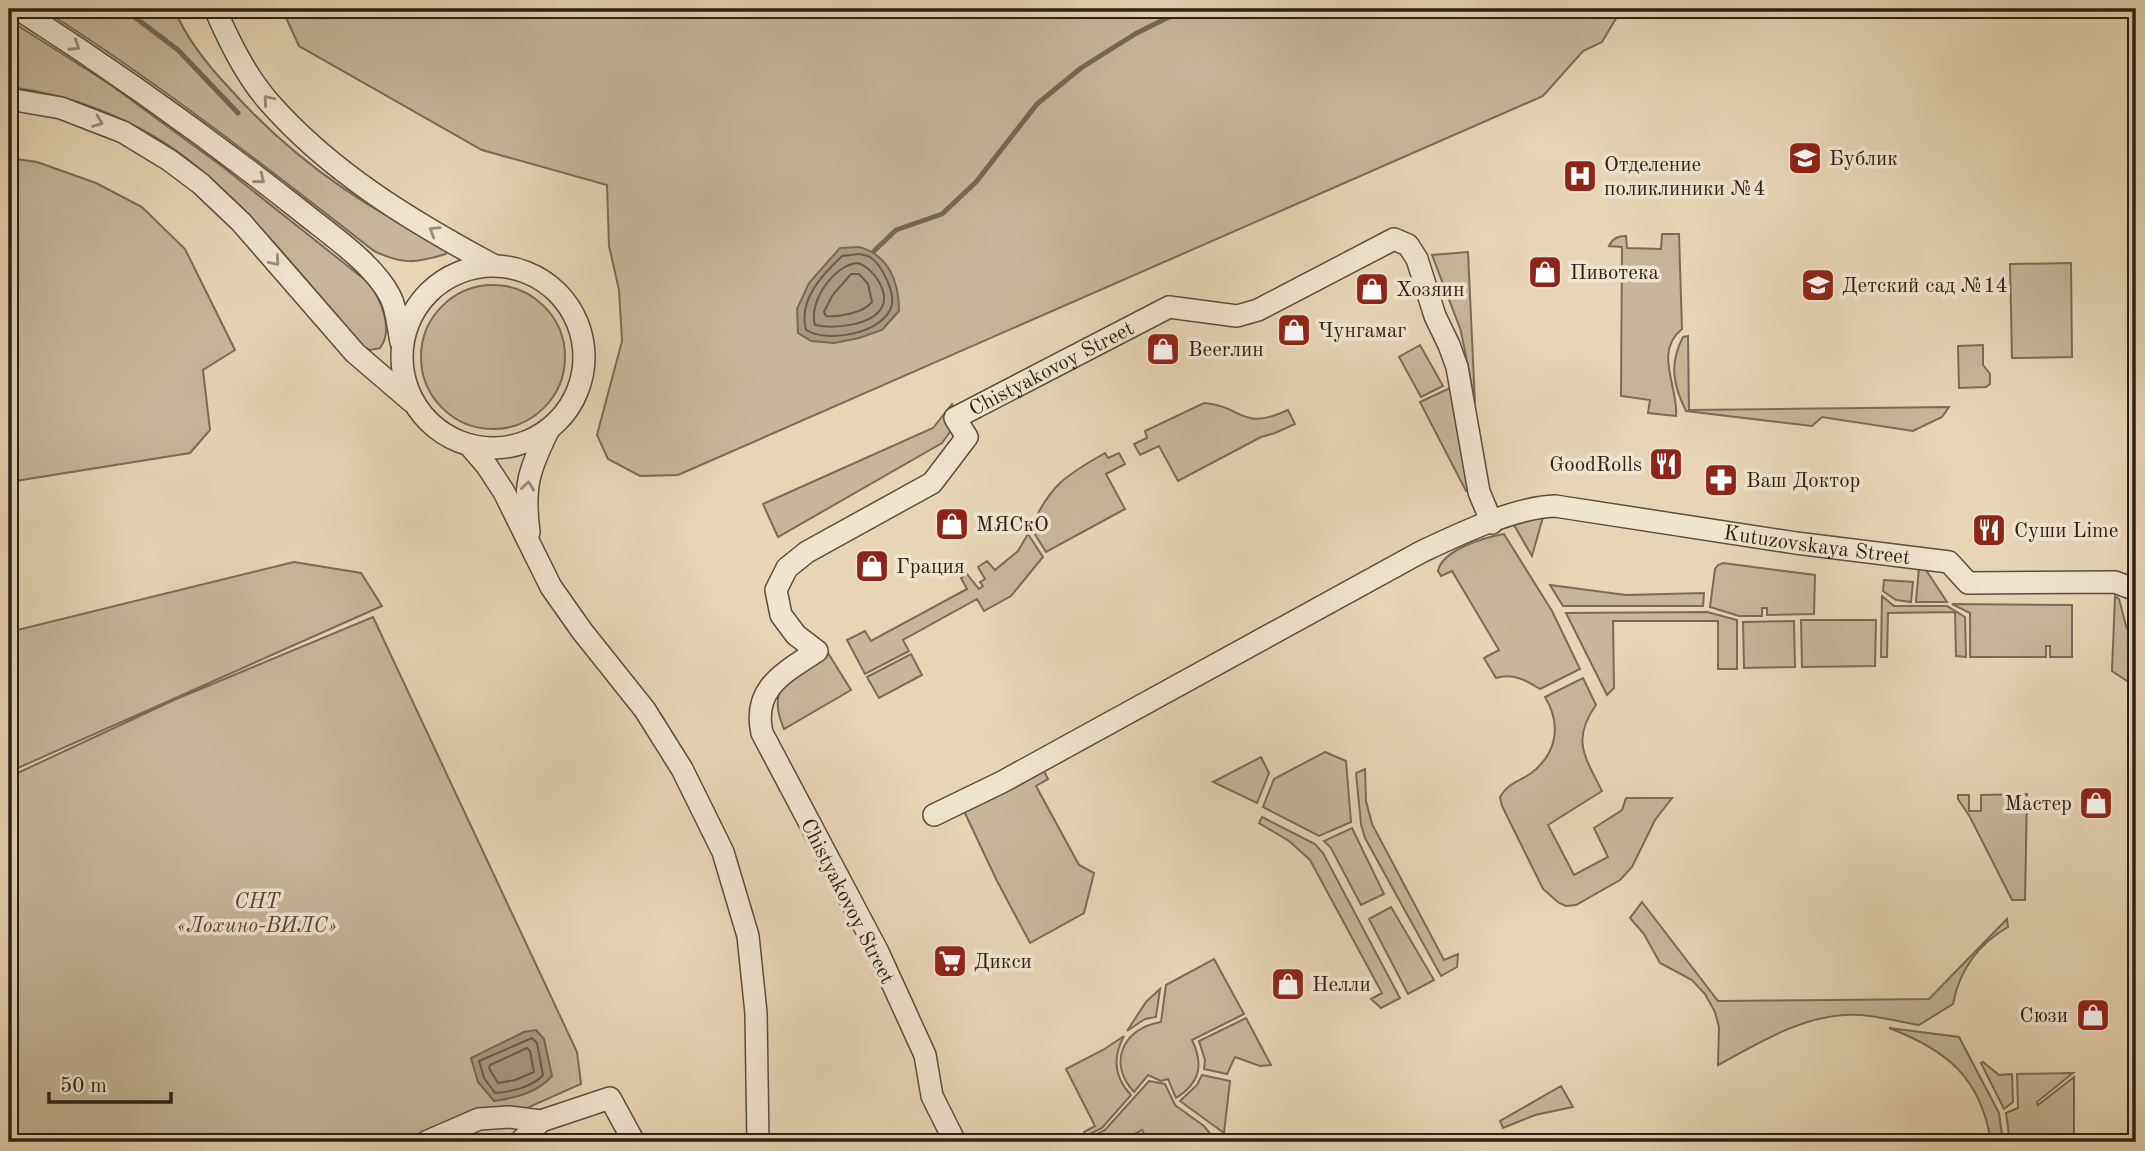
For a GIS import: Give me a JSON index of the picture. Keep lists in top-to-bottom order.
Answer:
{
  "streets": {
    "street": ["Chistyakovoy Street", "Kutuzovskaya Street"]
  },
  "crossings": [
    ["Chistyakovoy Street", "Kutuzovskaya Street"]
  ],
  "parks": ["СНТ «Лохино-ВИЛС»"],
  "places": {
    "school or university": ["Бублик", "Детский сад №14"],
    "hospital": ["Отделение поликлиники №4"],
    "shop": [
      "Пивотека",
      "Хозяин",
      "Чунгамаг",
      "Beerлин",
      "МЯСкО",
      "Грация",
      "Мастер",
      "Нелли",
      "Сюзи"
    ],
    "restaurant": ["GoodRolls", "Суши Lime"],
    "pharmacy": ["Ваш Доктор"],
    "supermarket": ["Дикси"]
  },
  "scale_bar": "50 m"
}
